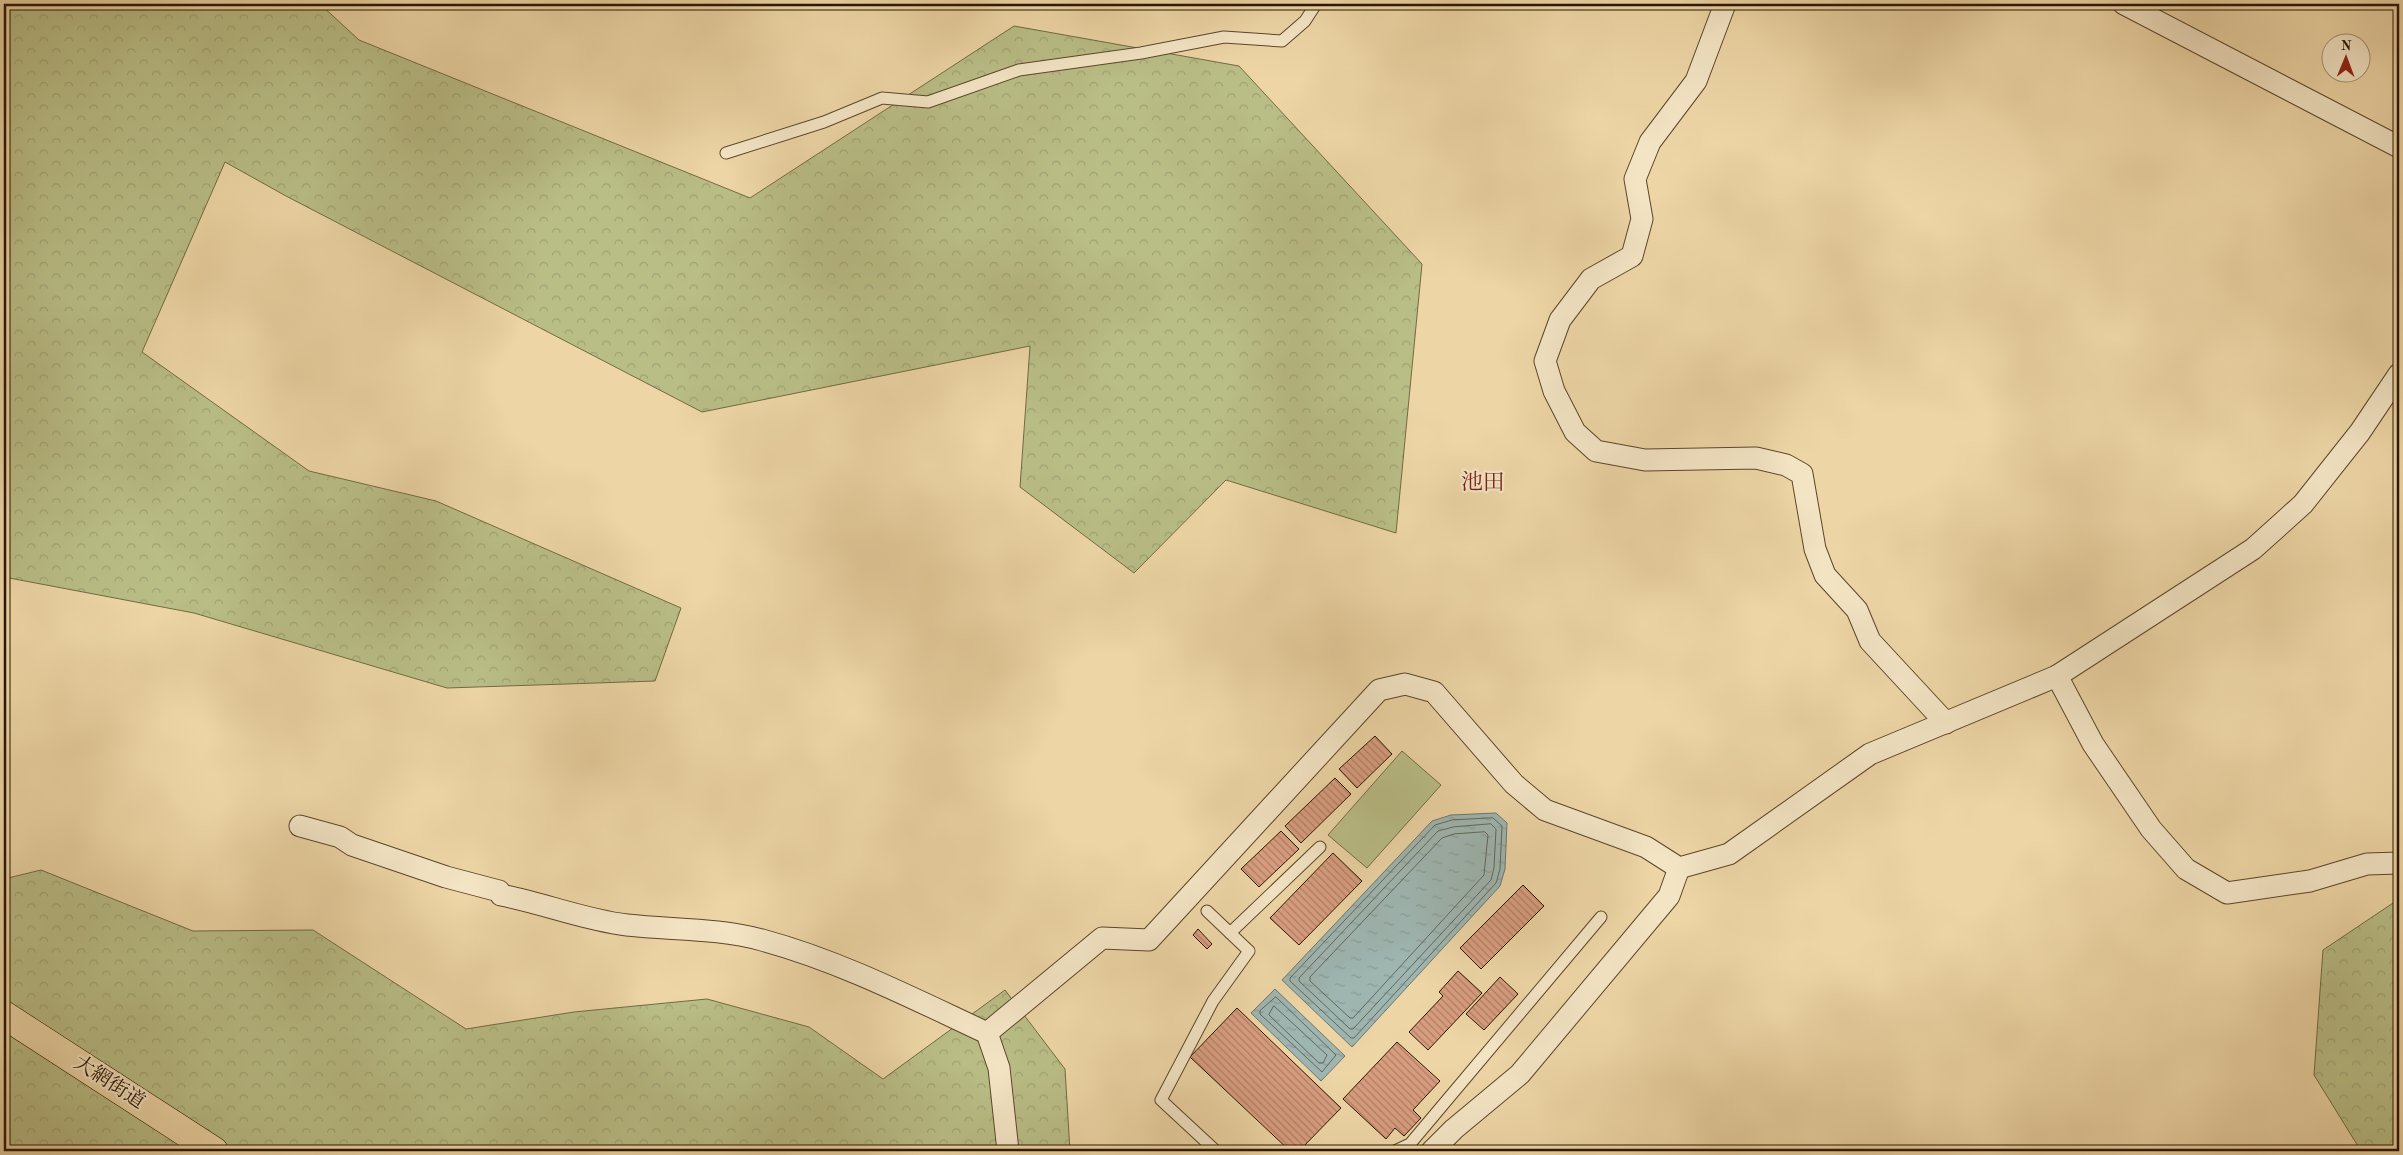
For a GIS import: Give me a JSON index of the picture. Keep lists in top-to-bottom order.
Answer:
{
  "streets": {
    "main road": ["大網街道"]
  },
  "districts": ["池田"],
  "north": "top"
}
